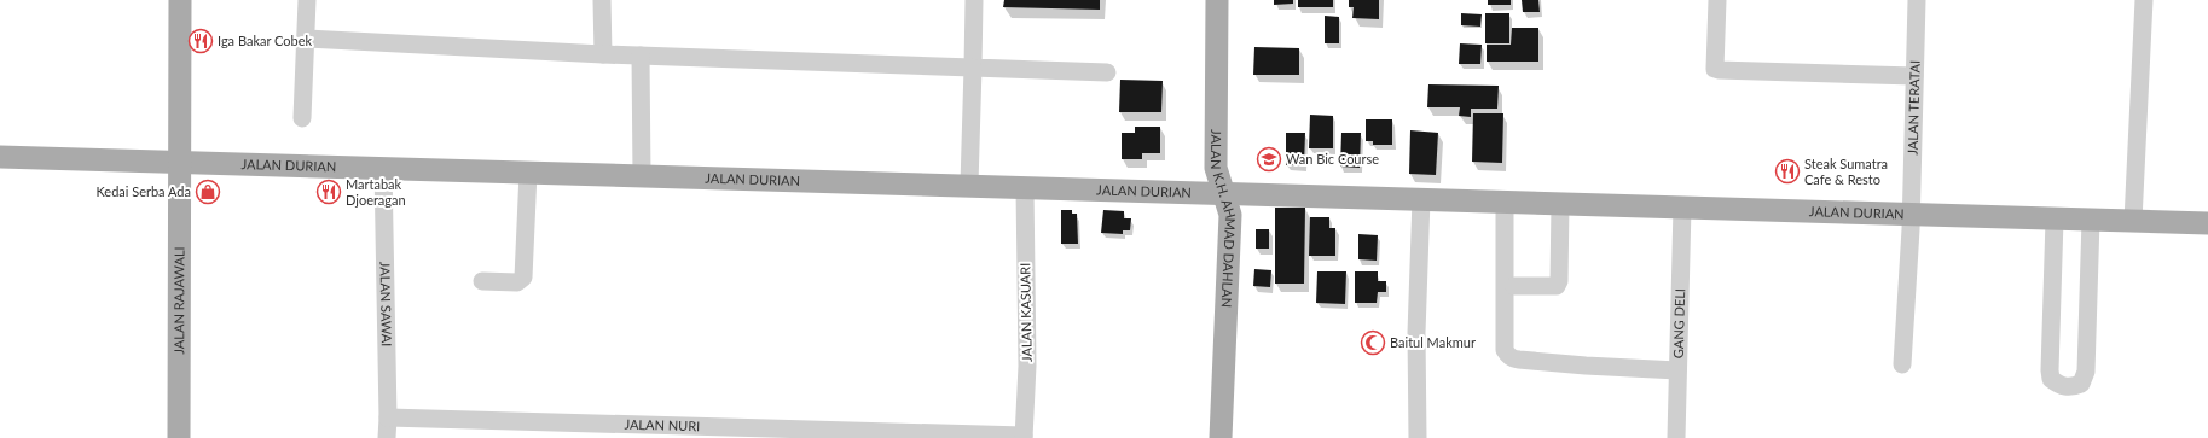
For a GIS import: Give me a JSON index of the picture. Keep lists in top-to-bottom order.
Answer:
{
  "streets": {
    "main road": ["JALAN DURIAN", "JALAN K.H. AHMAD DAHLAN", "JALAN RAJAWALI"],
    "street": [
      "JALAN TERATAI",
      "JALAN SAWAI",
      "JALAN KASUARI",
      "GANG DELI",
      "JALAN NURI"
    ]
  },
  "crossings": [
    ["JALAN TERATAI", "JALAN DURIAN"],
    ["JALAN DURIAN", "JALAN K.H. AHMAD DAHLAN"],
    ["JALAN DURIAN", "JALAN RAJAWALI"],
    ["JALAN DURIAN", "JALAN SAWAI"],
    ["JALAN DURIAN", "JALAN KASUARI"],
    ["JALAN DURIAN", "GANG DELI"],
    ["JALAN SAWAI", "JALAN NURI"],
    ["JALAN KASUARI", "JALAN NURI"]
  ],
  "places": {
    "restaurant": ["Iga Bakar Cobek", "Steak Sumatra Cafe & Resto", "Martabak Djoeragan"],
    "school or university": ["Wan Bic Course"],
    "shop": ["Kedai Serba Ada"],
    "mosque": ["Baitul Makmur"]
  }
}
